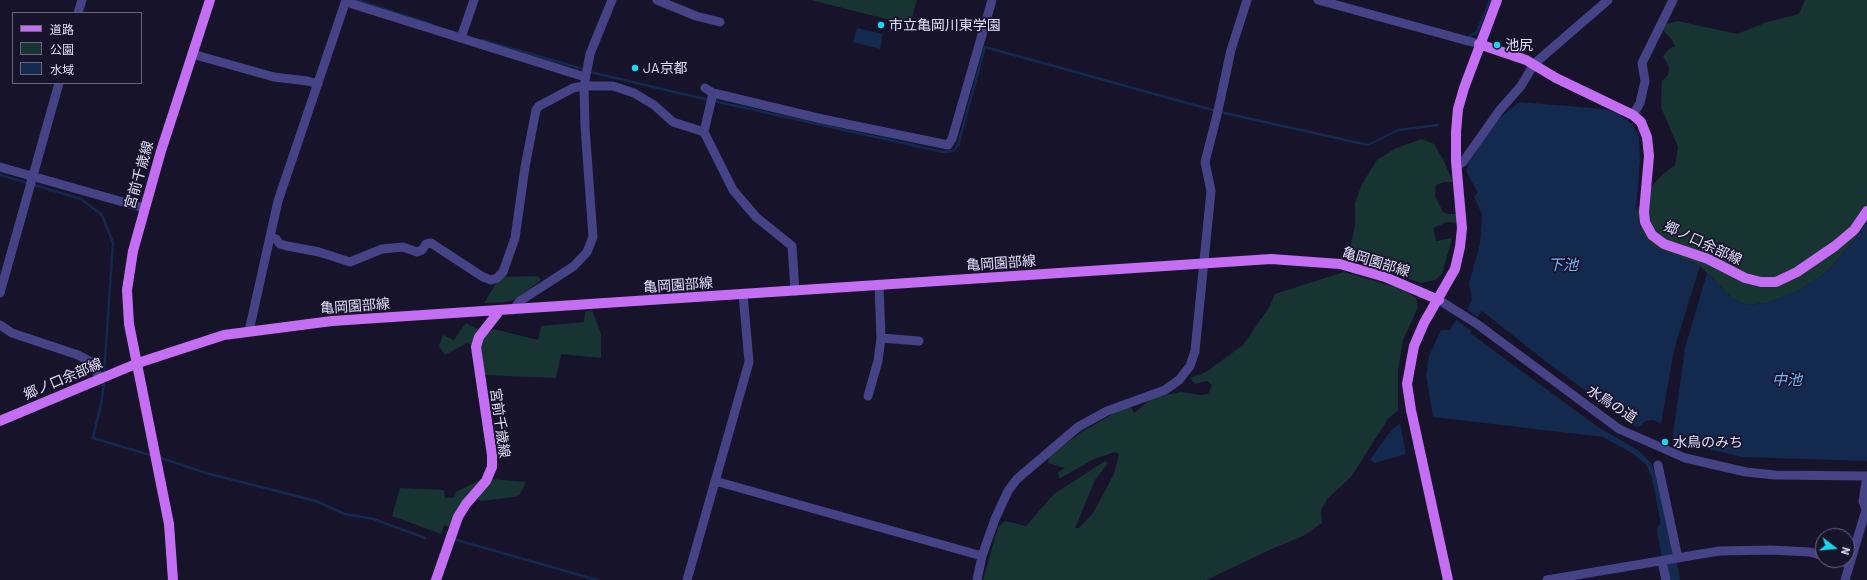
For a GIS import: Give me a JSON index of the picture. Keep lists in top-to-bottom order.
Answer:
{
  "streets": {
    "main road": ["宮前千歳線", "郷ノ口余部線", "亀岡園部線"],
    "street": ["水鳥の道"]
  },
  "crossings": [
    ["宮前千歳線", "郷ノ口余部線"],
    ["宮前千歳線", "亀岡園部線"],
    ["郷ノ口余部線", "亀岡園部線"],
    ["亀岡園部線", "水鳥の道"]
  ],
  "water": ["下池", "中池"],
  "places": [
    "市立亀岡川東学園",
    "池尻",
    "JA京都",
    "水鳥のみち"
  ],
  "legend": ["道路", "公園", "水域"],
  "north": "right"
}
